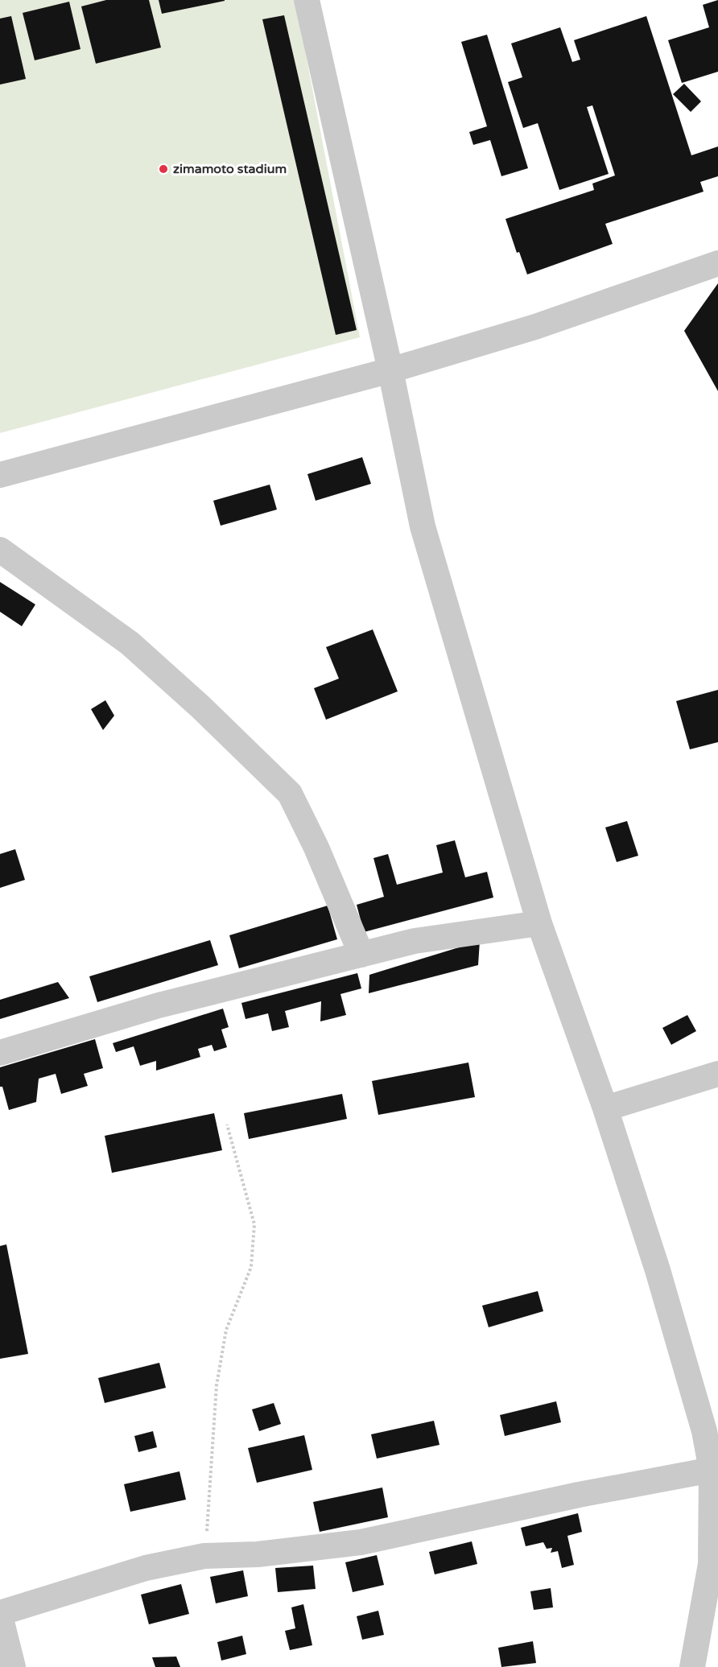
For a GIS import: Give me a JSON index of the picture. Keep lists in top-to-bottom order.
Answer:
{
  "places": ["zimamoto stadium"]
}
